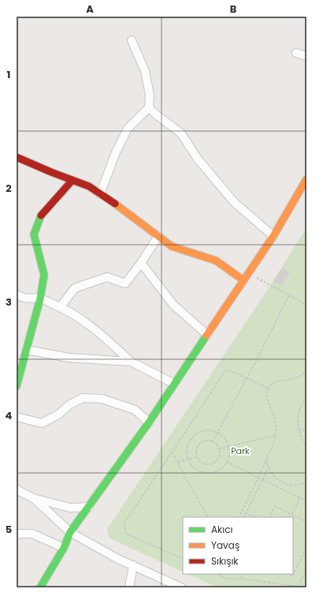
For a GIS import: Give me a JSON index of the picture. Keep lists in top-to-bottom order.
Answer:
{
  "parks": ["Park"],
  "legend": ["Akıcı", "Yavaş", "Sıkışık"],
  "grid": {
    "columns": ["A", "B"],
    "rows": [
      "1",
      "2",
      "3",
      "4",
      "5"
    ]
  }
}
